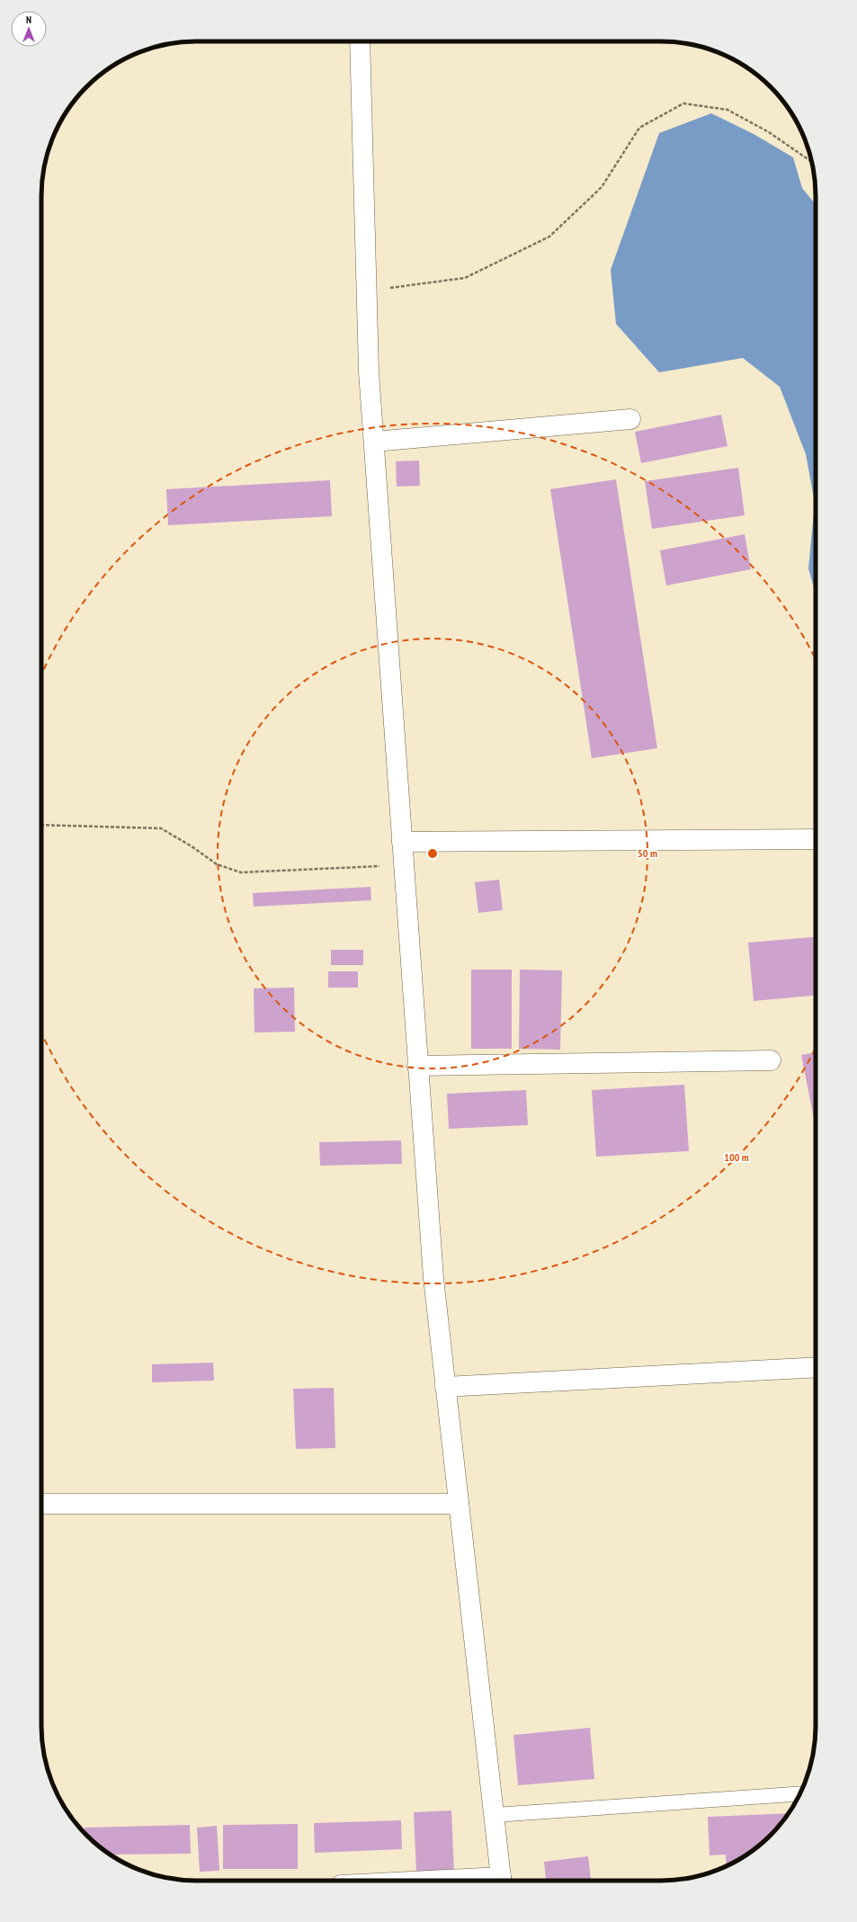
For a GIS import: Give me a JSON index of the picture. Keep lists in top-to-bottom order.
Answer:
{
  "north": "top",
  "rings": ["50 m", "100 m"]
}
